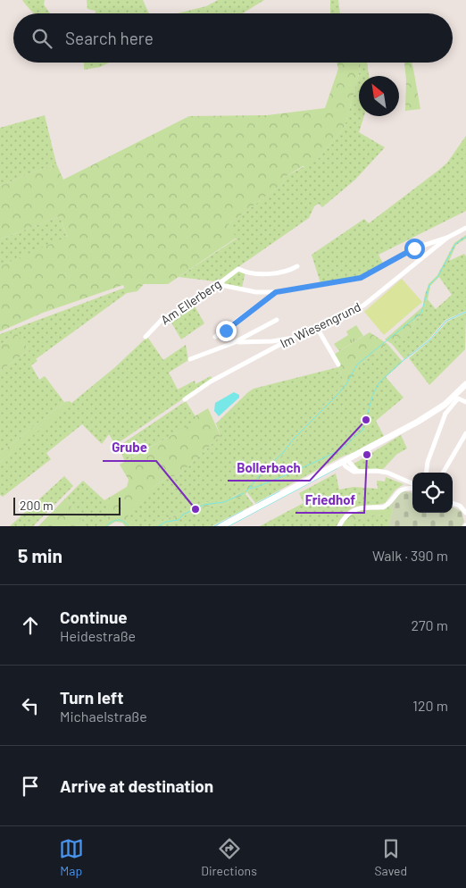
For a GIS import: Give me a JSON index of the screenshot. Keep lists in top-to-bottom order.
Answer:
{
  "streets": {
    "street": ["Am Ellerberg", "Im Wiesengrund"]
  },
  "places": ["Bollerbach", "Friedhof", "Grube"],
  "scale_bar": "200 m",
  "north": "top left",
  "page": {
    "search": "Search here",
    "scale": "200 m",
    "heading": ["5 min", "Walk · 390 m"],
    "list": [
      ["Continue", "Heidestraße", "270 m"],
      ["Turn left", "Michaelstraße", "120 m"],
      "Arrive at destination"
    ],
    "nav": ["Map", "Directions", "Saved"]
  }
}
